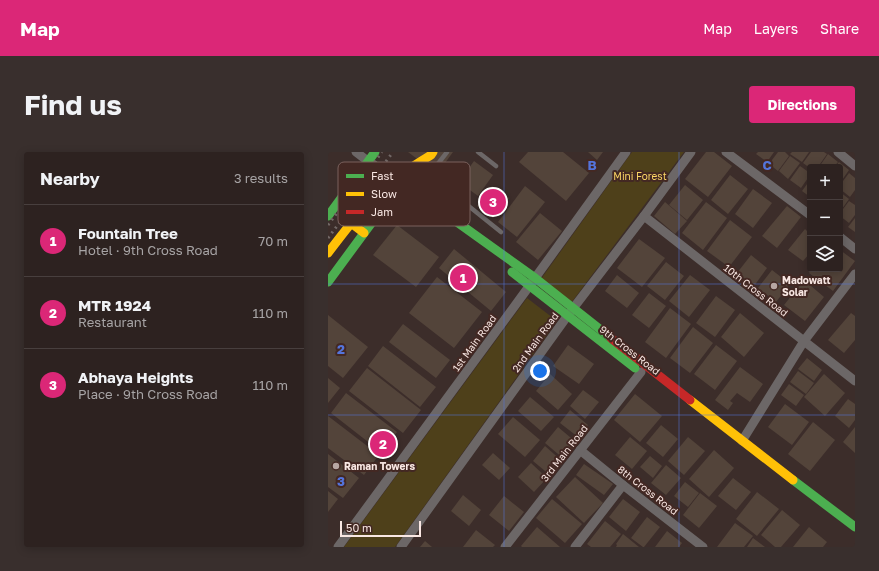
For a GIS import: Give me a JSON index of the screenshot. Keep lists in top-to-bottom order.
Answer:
{
  "streets": {
    "main road": ["9th Cross Road"],
    "street": [
      "10th Cross Road",
      "2nd Main Road",
      "1st Main Road",
      "3rd Main Road",
      "8th Cross Road"
    ]
  },
  "crossings": [
    ["10th Cross Road", "2nd Main Road"],
    ["2nd Main Road", "9th Cross Road"],
    ["1st Main Road", "9th Cross Road"],
    ["9th Cross Road", "3rd Main Road"],
    ["3rd Main Road", "8th Cross Road"]
  ],
  "parks": ["Mini Forest"],
  "places": ["Madowatt Solar", "Raman Towers"],
  "legend": ["Fast", "Slow", "Jam"],
  "scale_bar": "50 m",
  "page": {
    "header": "Map",
    "nav": ["Map", "Layers", "Share"],
    "buttons": "Directions",
    "title": "Find us",
    "heading": ["Nearby", "3 results"],
    "map_buttons": ["+", "−"],
    "pins": ["3", "1", "2"],
    "list": [
      {
        "mark": "1",
        "name": "Fountain Tree",
        "note": "Hotel · 9th Cross Road",
        "value": "70 m"
      },
      {
        "mark": "2",
        "name": "MTR 1924",
        "note": "Restaurant",
        "value": "110 m"
      },
      {
        "mark": "3",
        "name": "Abhaya Heights",
        "note": "Place · 9th Cross Road",
        "value": "110 m"
      }
    ],
    "scale": "50 m"
  },
  "grid": {
    "columns": ["B", "C"],
    "rows": ["2", "3"]
  }
}
